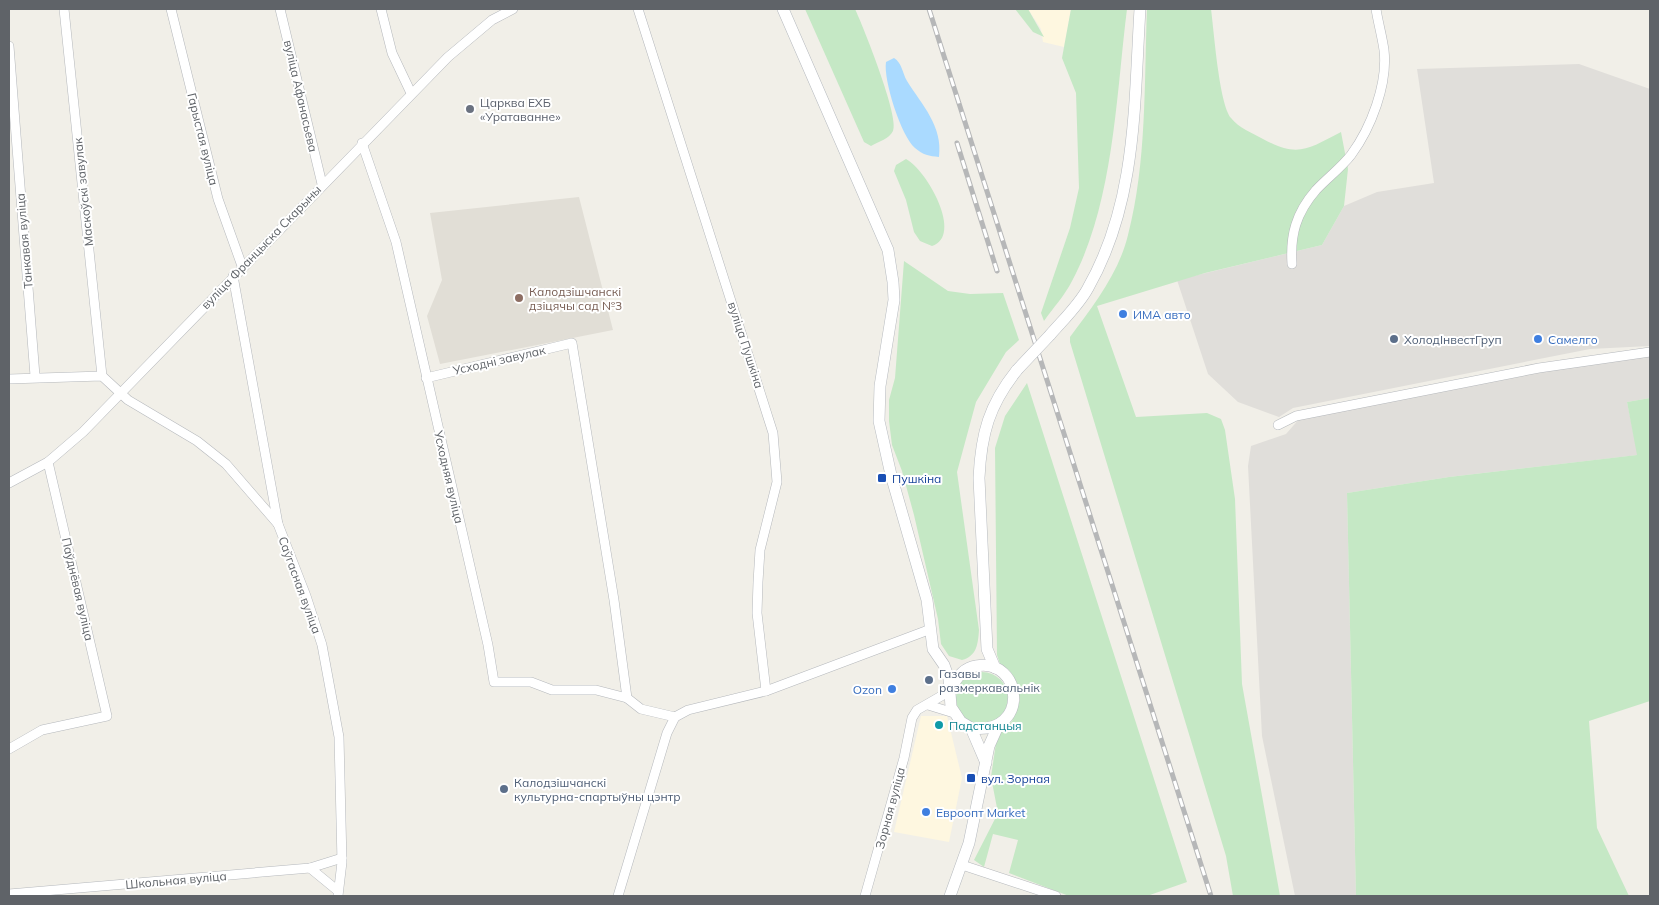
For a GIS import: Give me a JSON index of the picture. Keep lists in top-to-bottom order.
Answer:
{
  "streets": {
    "street": [
      "вуліца Афанасьева",
      "Гарыстая вуліца",
      "Маскоўскі завулак",
      "Танкавая вуліца",
      "вуліца Францыска Скарыны",
      "вуліца Пушкіна",
      "Усходні завулак",
      "Усходняя вуліца",
      "Саўгасная вуліца",
      "Паўднёвая вуліца",
      "Зорная вуліца",
      "Школьная вуліца"
    ]
  },
  "crossings": [
    ["вуліца Афанасьева", "вуліца Францыска Скарыны"],
    ["Гарыстая вуліца", "вуліца Францыска Скарыны"],
    ["вуліца Францыска Скарыны", "Усходняя вуліца"],
    ["вуліца Францыска Скарыны", "Саўгасная вуліца"],
    ["вуліца Францыска Скарыны", "Паўднёвая вуліца"],
    ["Усходні завулак", "Усходняя вуліца"],
    ["Саўгасная вуліца", "Школьная вуліца"]
  ],
  "places": {
    "other": [
      "Царква ЕХБ «Уратаванне»",
      "Калодзішчанскі дзіцячы сад №3",
      "ИМА авто",
      "ХолодІнвестГруп",
      "Cамелго",
      "Газавы размеркавальнік",
      "Ozon",
      "Падстанцыя",
      "Калодзішчанскі культурна-спартыўны цэнтр",
      "Евроопт Market"
    ],
    "transit": ["Пушкіна", "вул. Зорная"]
  }
}
